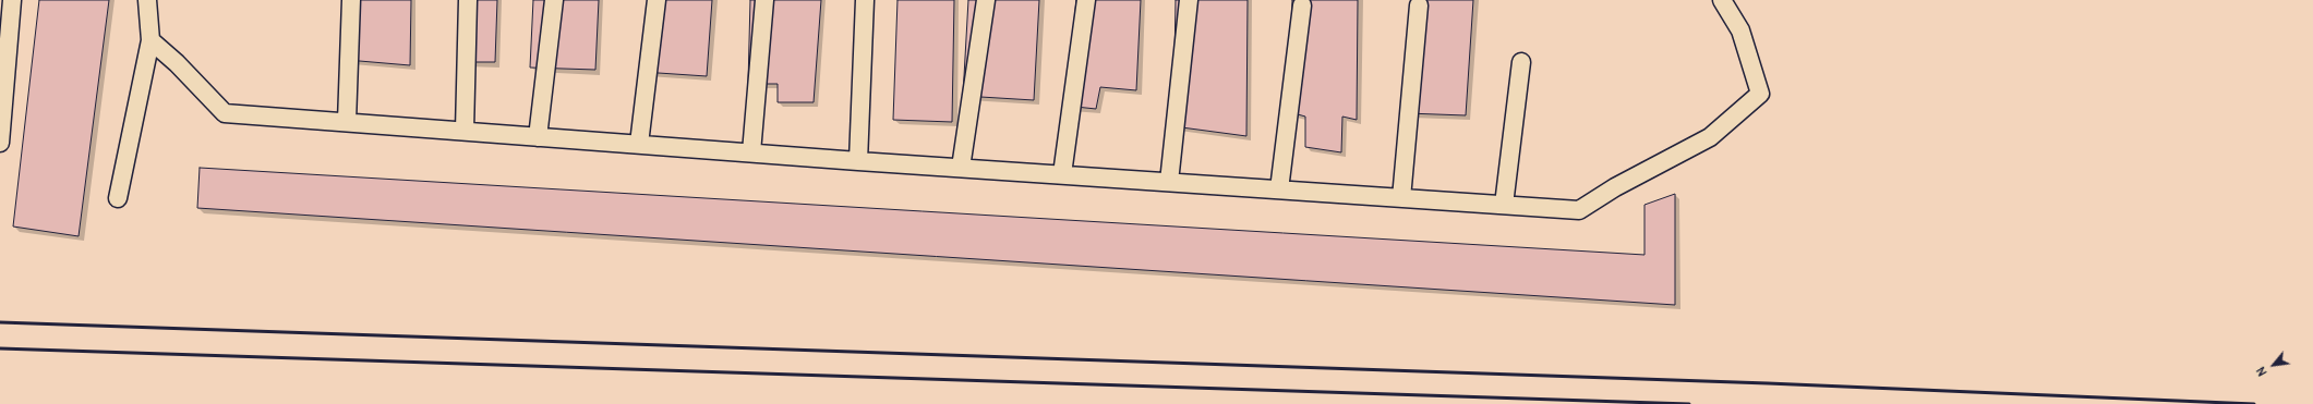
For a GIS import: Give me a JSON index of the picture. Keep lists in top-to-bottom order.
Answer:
{
  "north": "bottom left"
}
